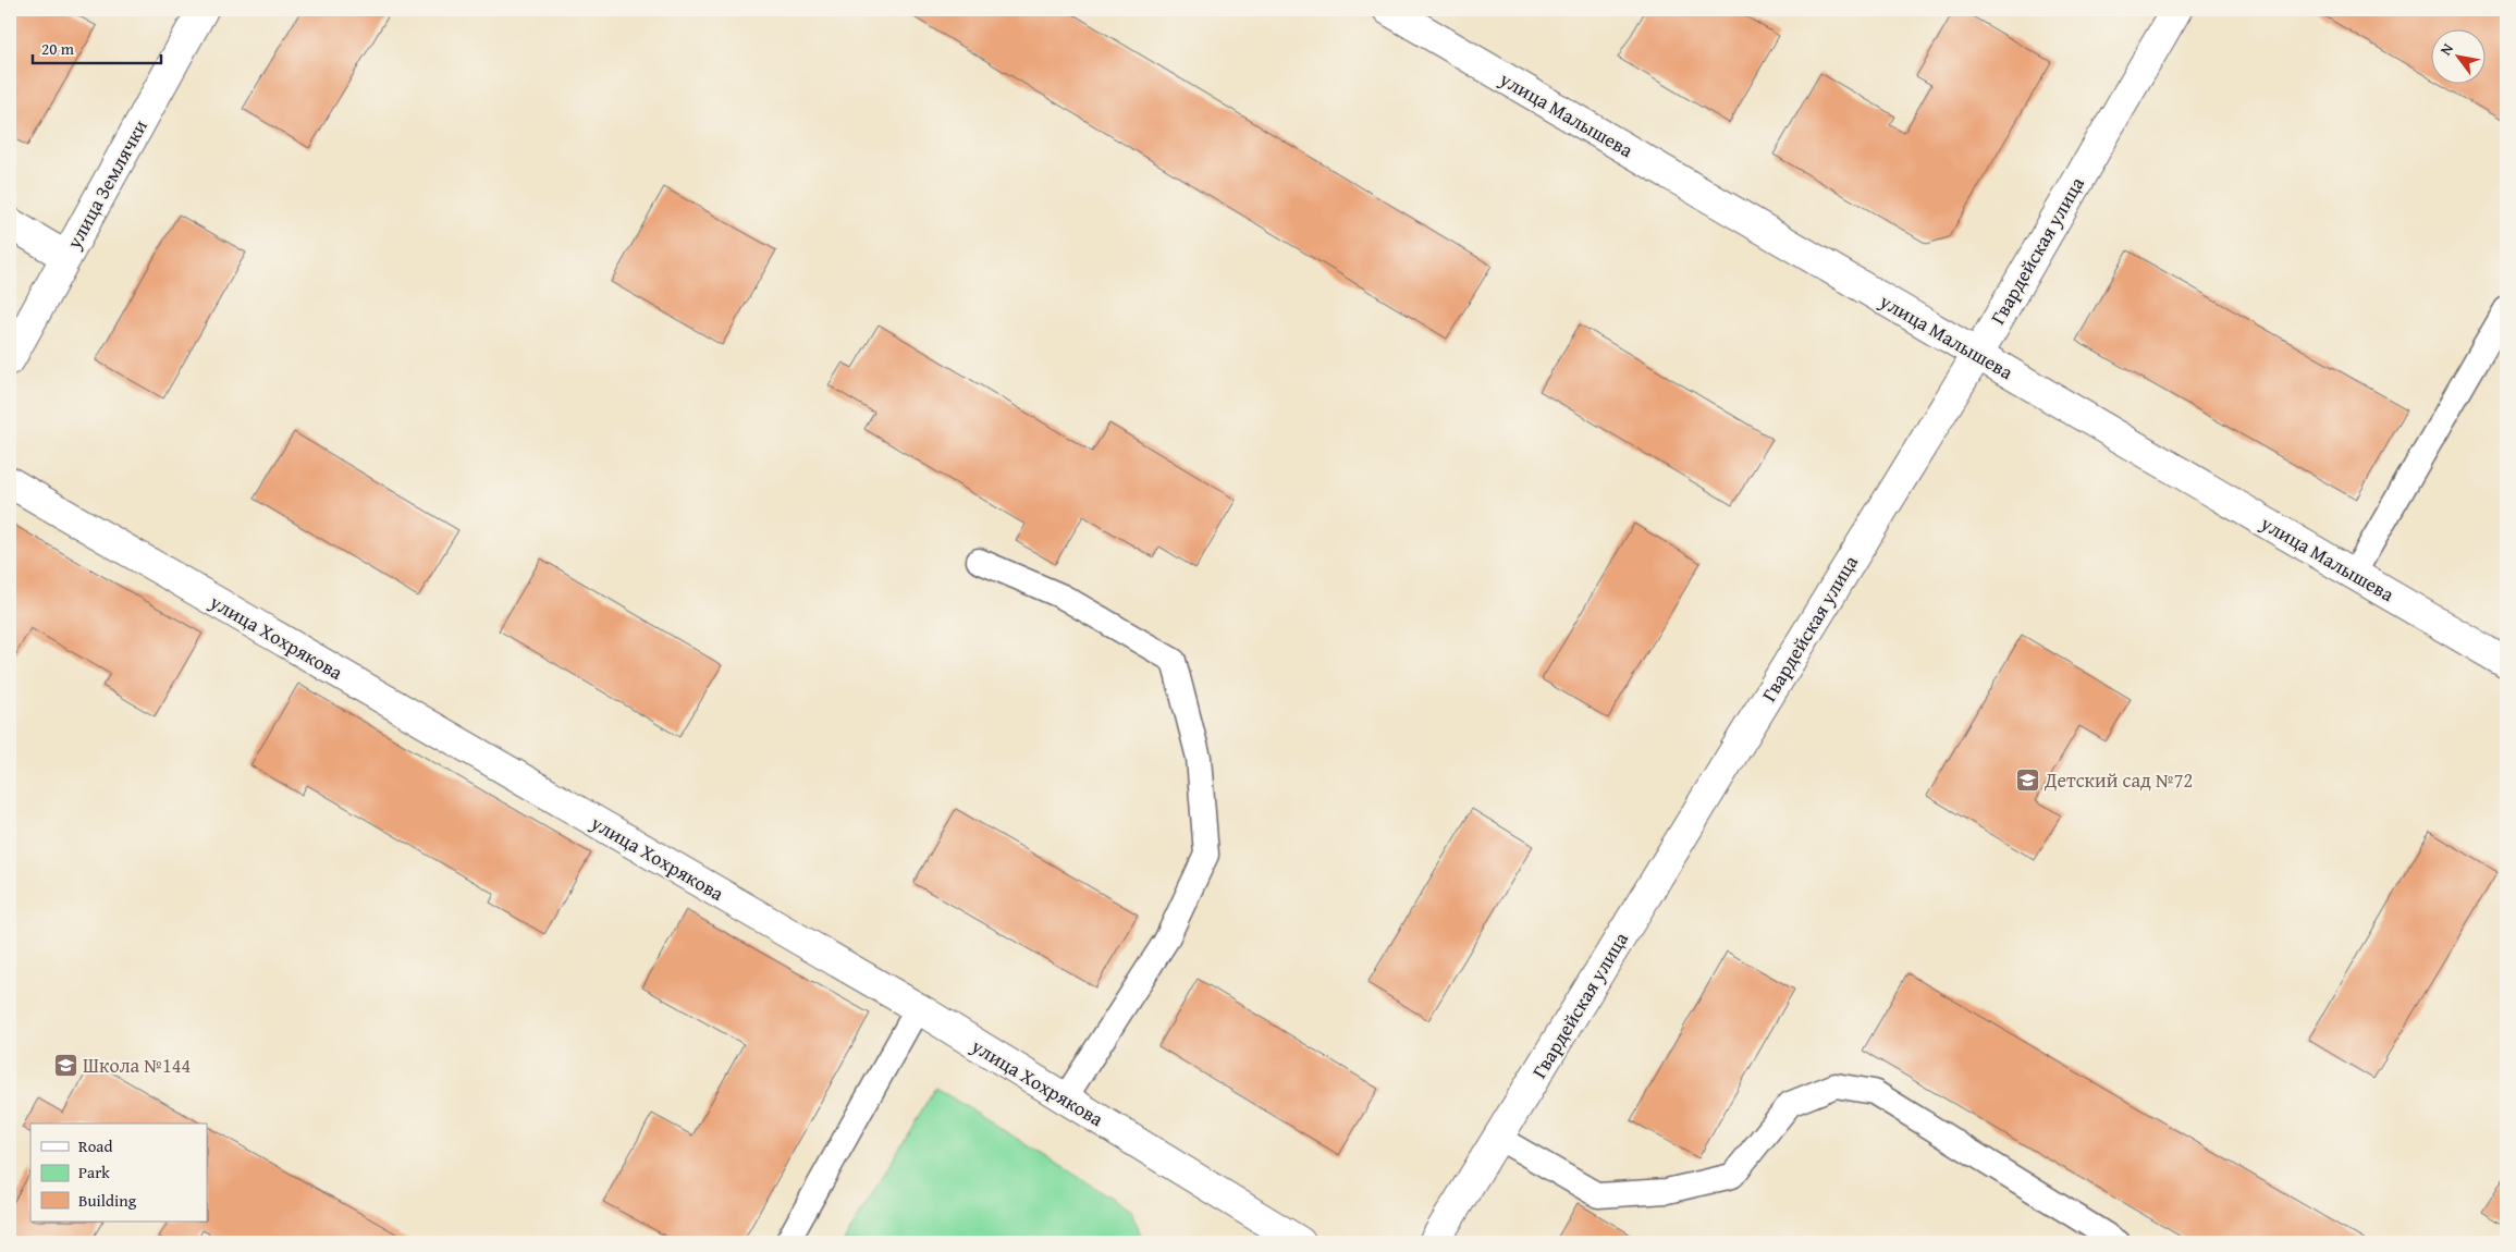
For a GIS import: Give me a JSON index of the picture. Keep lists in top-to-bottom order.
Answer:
{
  "streets": {
    "street": [
      "улица Малышева",
      "улица Землячки",
      "Гвардейская улица",
      "улица Хохрякова"
    ]
  },
  "crossings": [
    ["улица Малышева", "Гвардейская улица"]
  ],
  "places": {
    "school or university": ["Детский сад №72", "Школа №144"]
  },
  "legend": ["Road", "Park", "Building"],
  "scale_bar": "20 m",
  "north": "top left"
}
